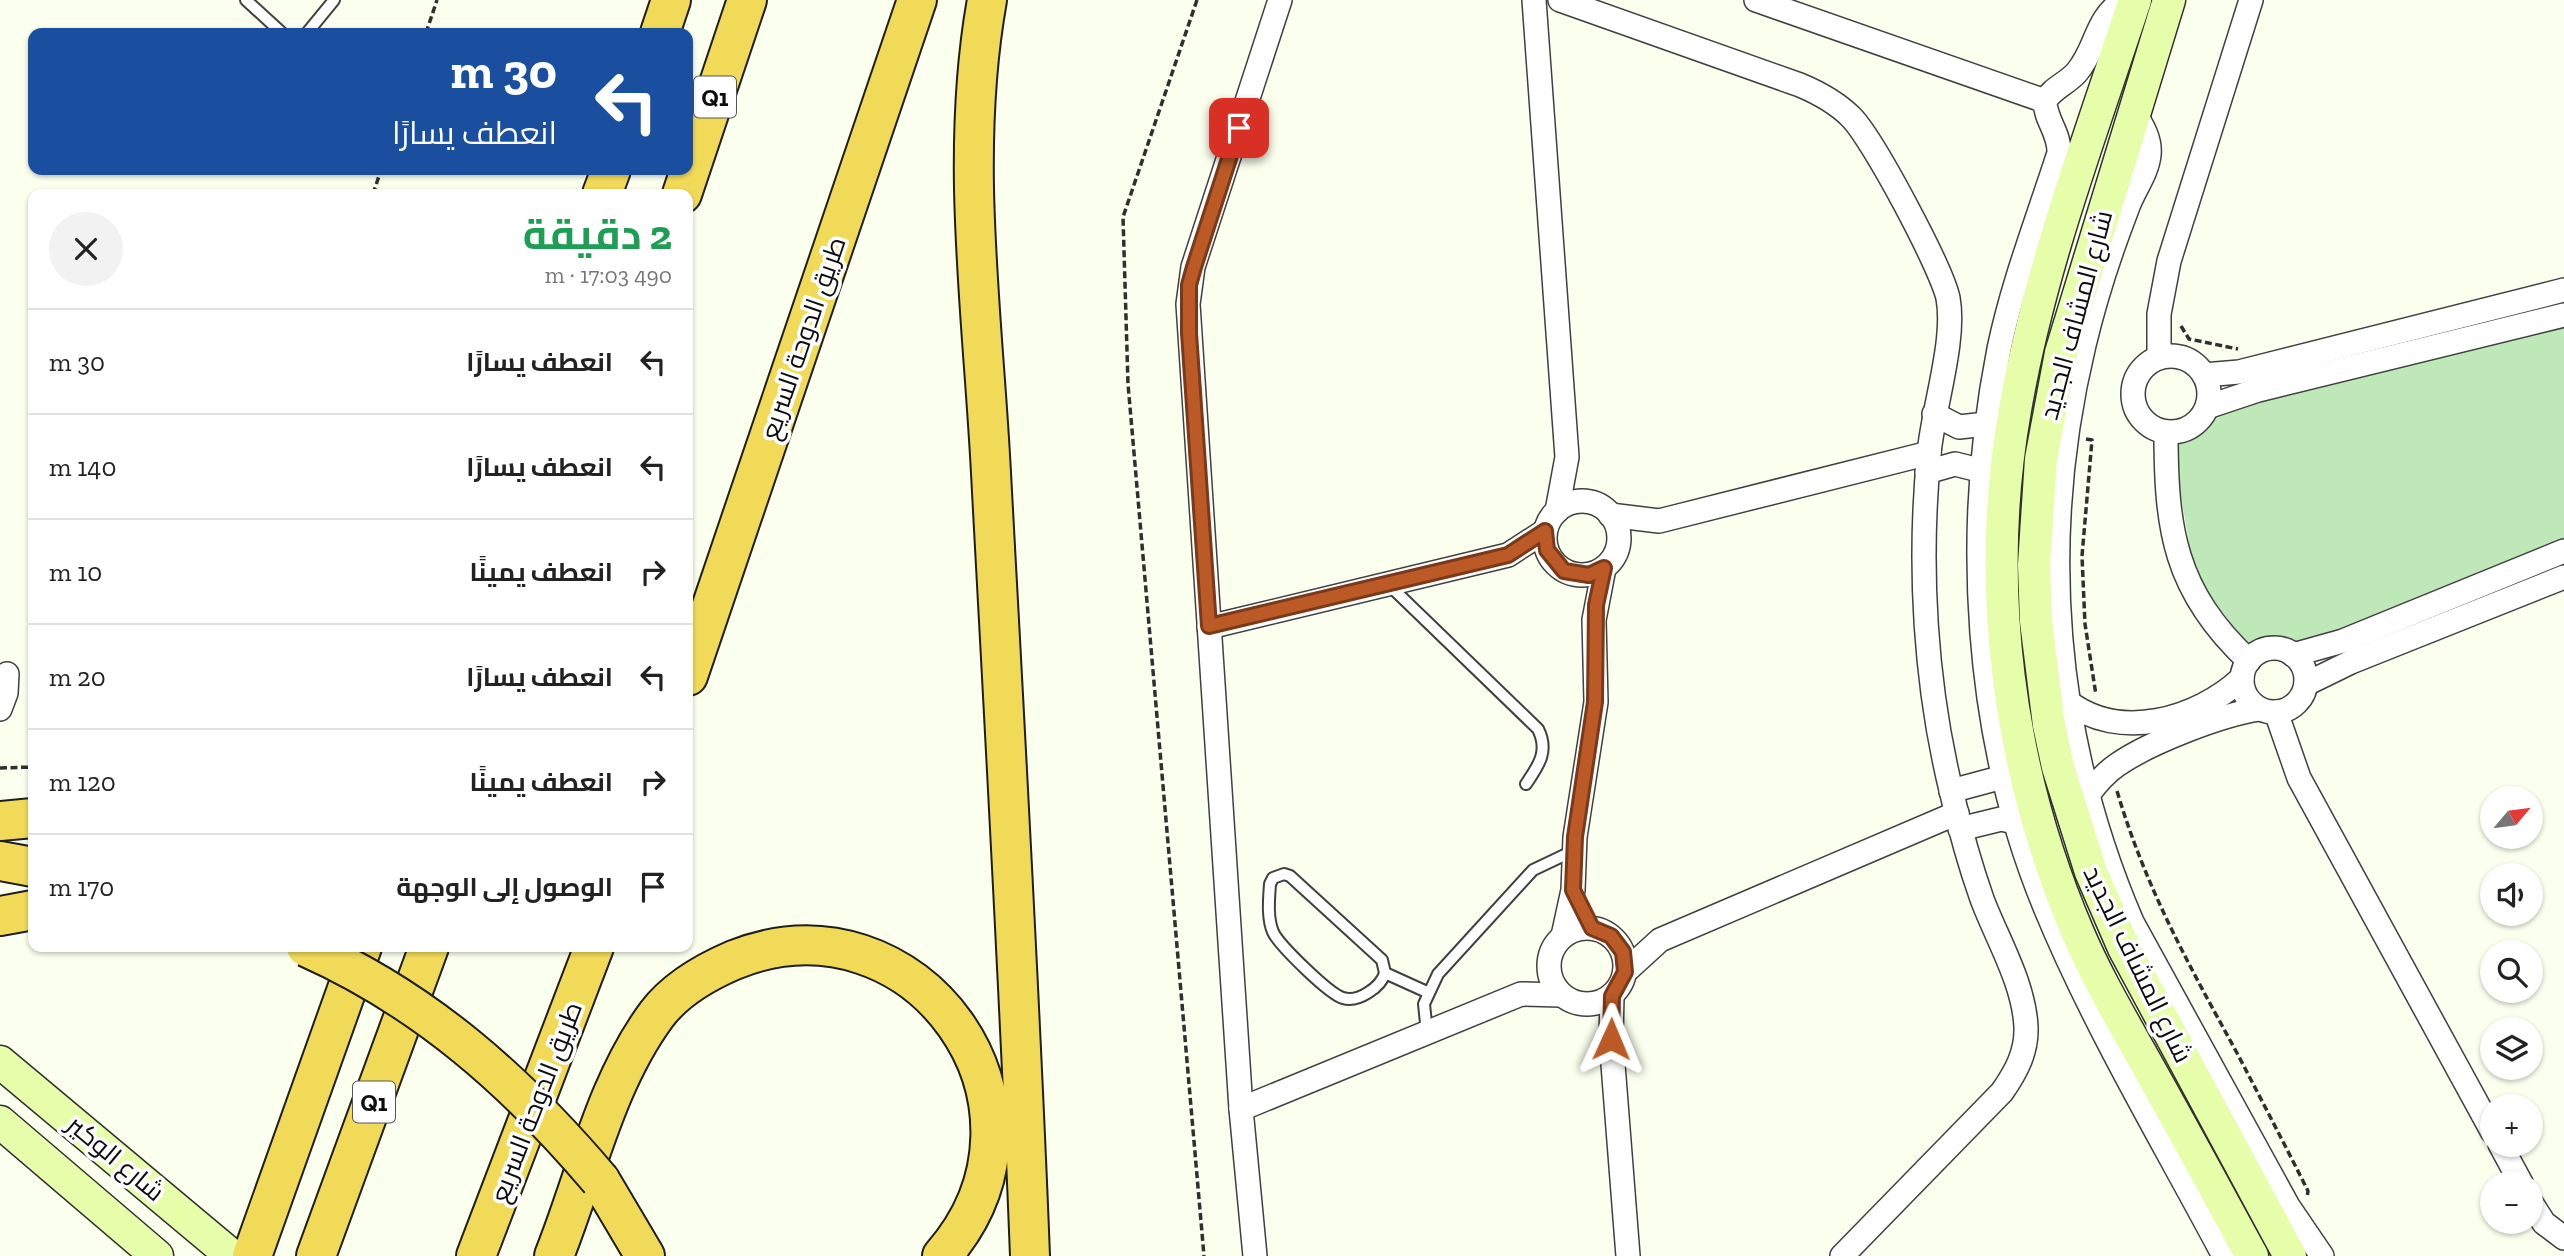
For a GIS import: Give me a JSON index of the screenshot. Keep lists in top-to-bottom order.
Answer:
{
  "streets": {
    "highway": ["Q1", "طريق الدوحة السريع"],
    "street": ["شارع المشاف الجديد", "شارع الوكير"]
  },
  "north": "top right",
  "page": {
    "turn": ["30 m", "انعطف يسارًا"],
    "heading": ["2 دقيقة", "490 m · 17:03"],
    "list": [
      {
        "name": "انعطف يسارًا",
        "value": "30 m"
      },
      {
        "name": "انعطف يسارًا",
        "value": "140 m"
      },
      {
        "name": "انعطف يمينًا",
        "value": "10 m"
      },
      {
        "name": "انعطف يسارًا",
        "value": "20 m"
      },
      {
        "name": "انعطف يمينًا",
        "value": "120 m"
      },
      {
        "name": "الوصول إلى الوجهة",
        "value": "170 m"
      }
    ],
    "map_buttons": ["+", "−"]
  }
}
